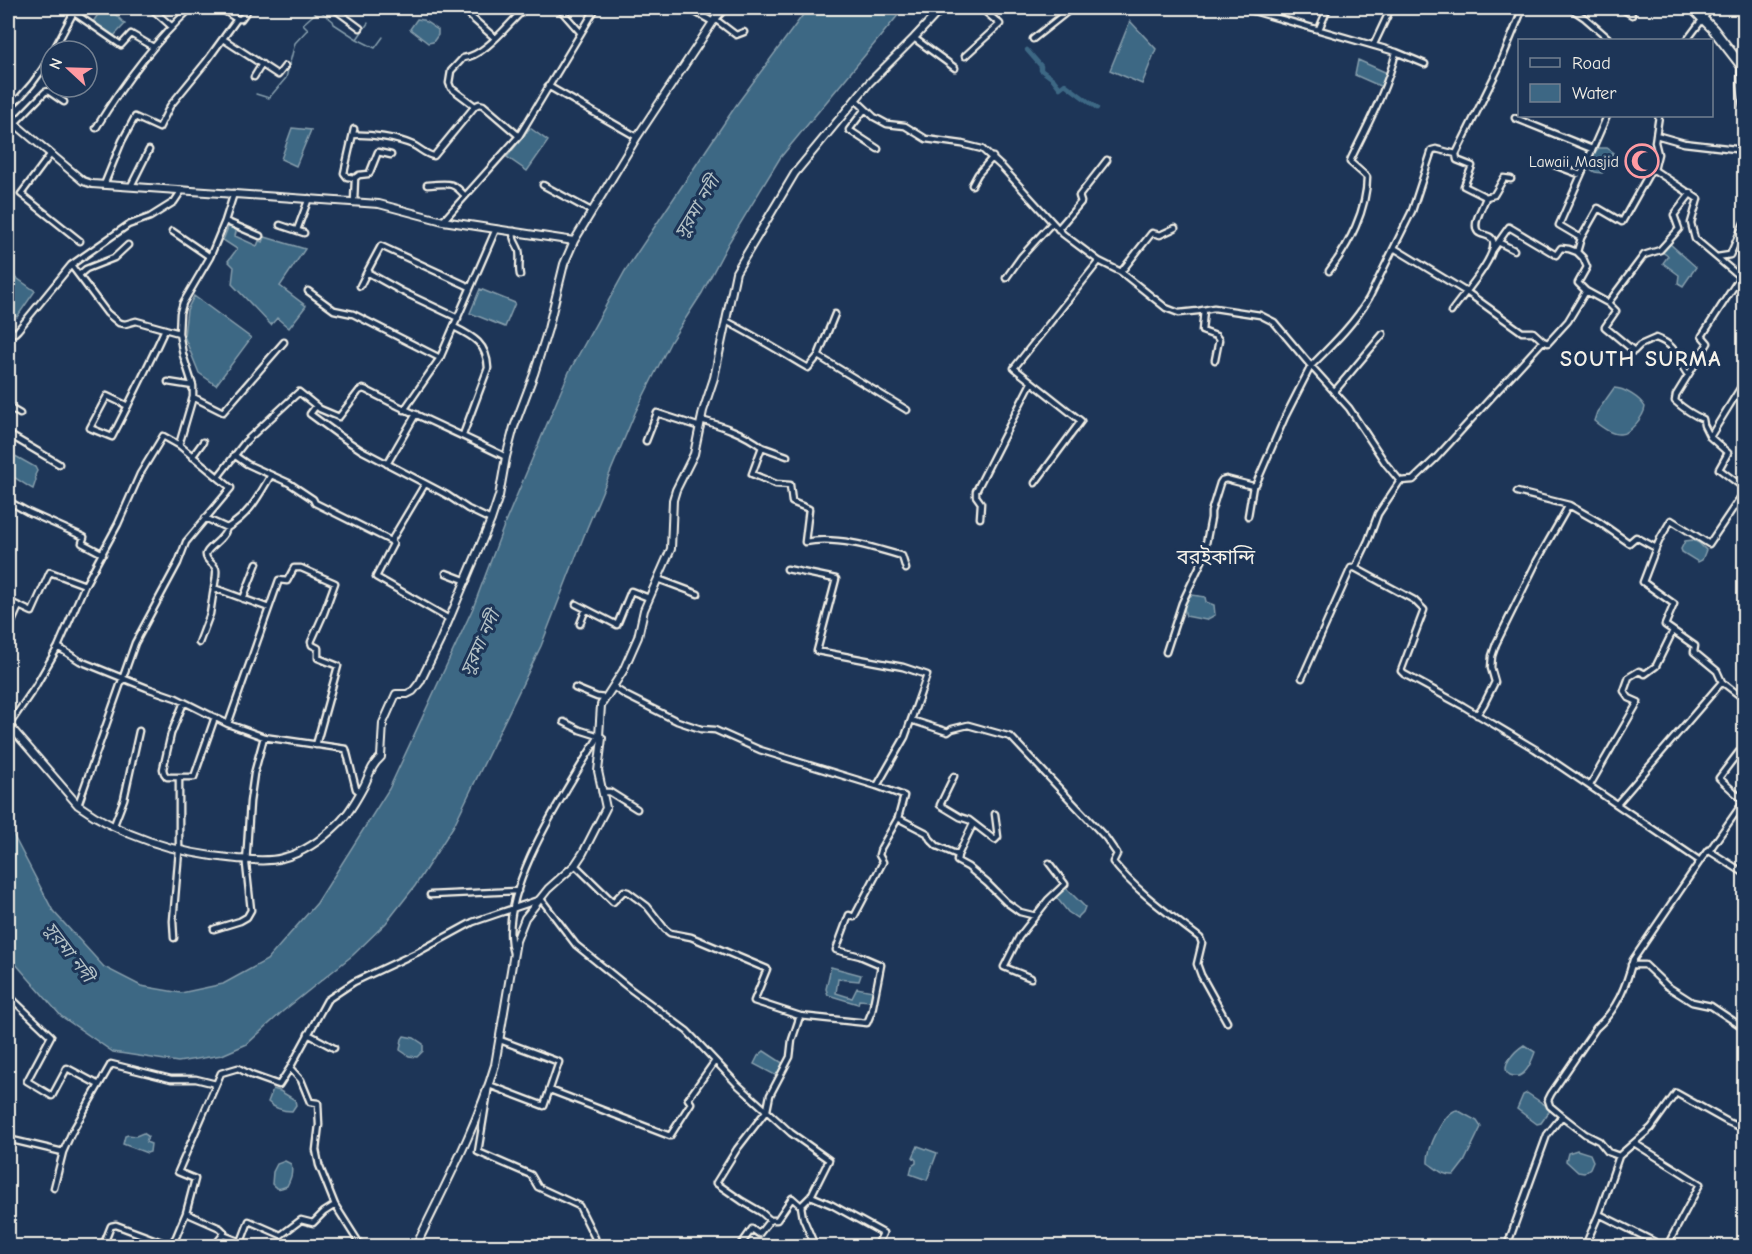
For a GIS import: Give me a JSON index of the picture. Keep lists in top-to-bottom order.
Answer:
{
  "districts": ["SOUTH SURMA", "বরইকান্দি"],
  "water": ["সুরমা নদী"],
  "places": {
    "mosque": ["Lawaii Masjid"]
  },
  "legend": ["Road", "Water"],
  "north": "left"
}
